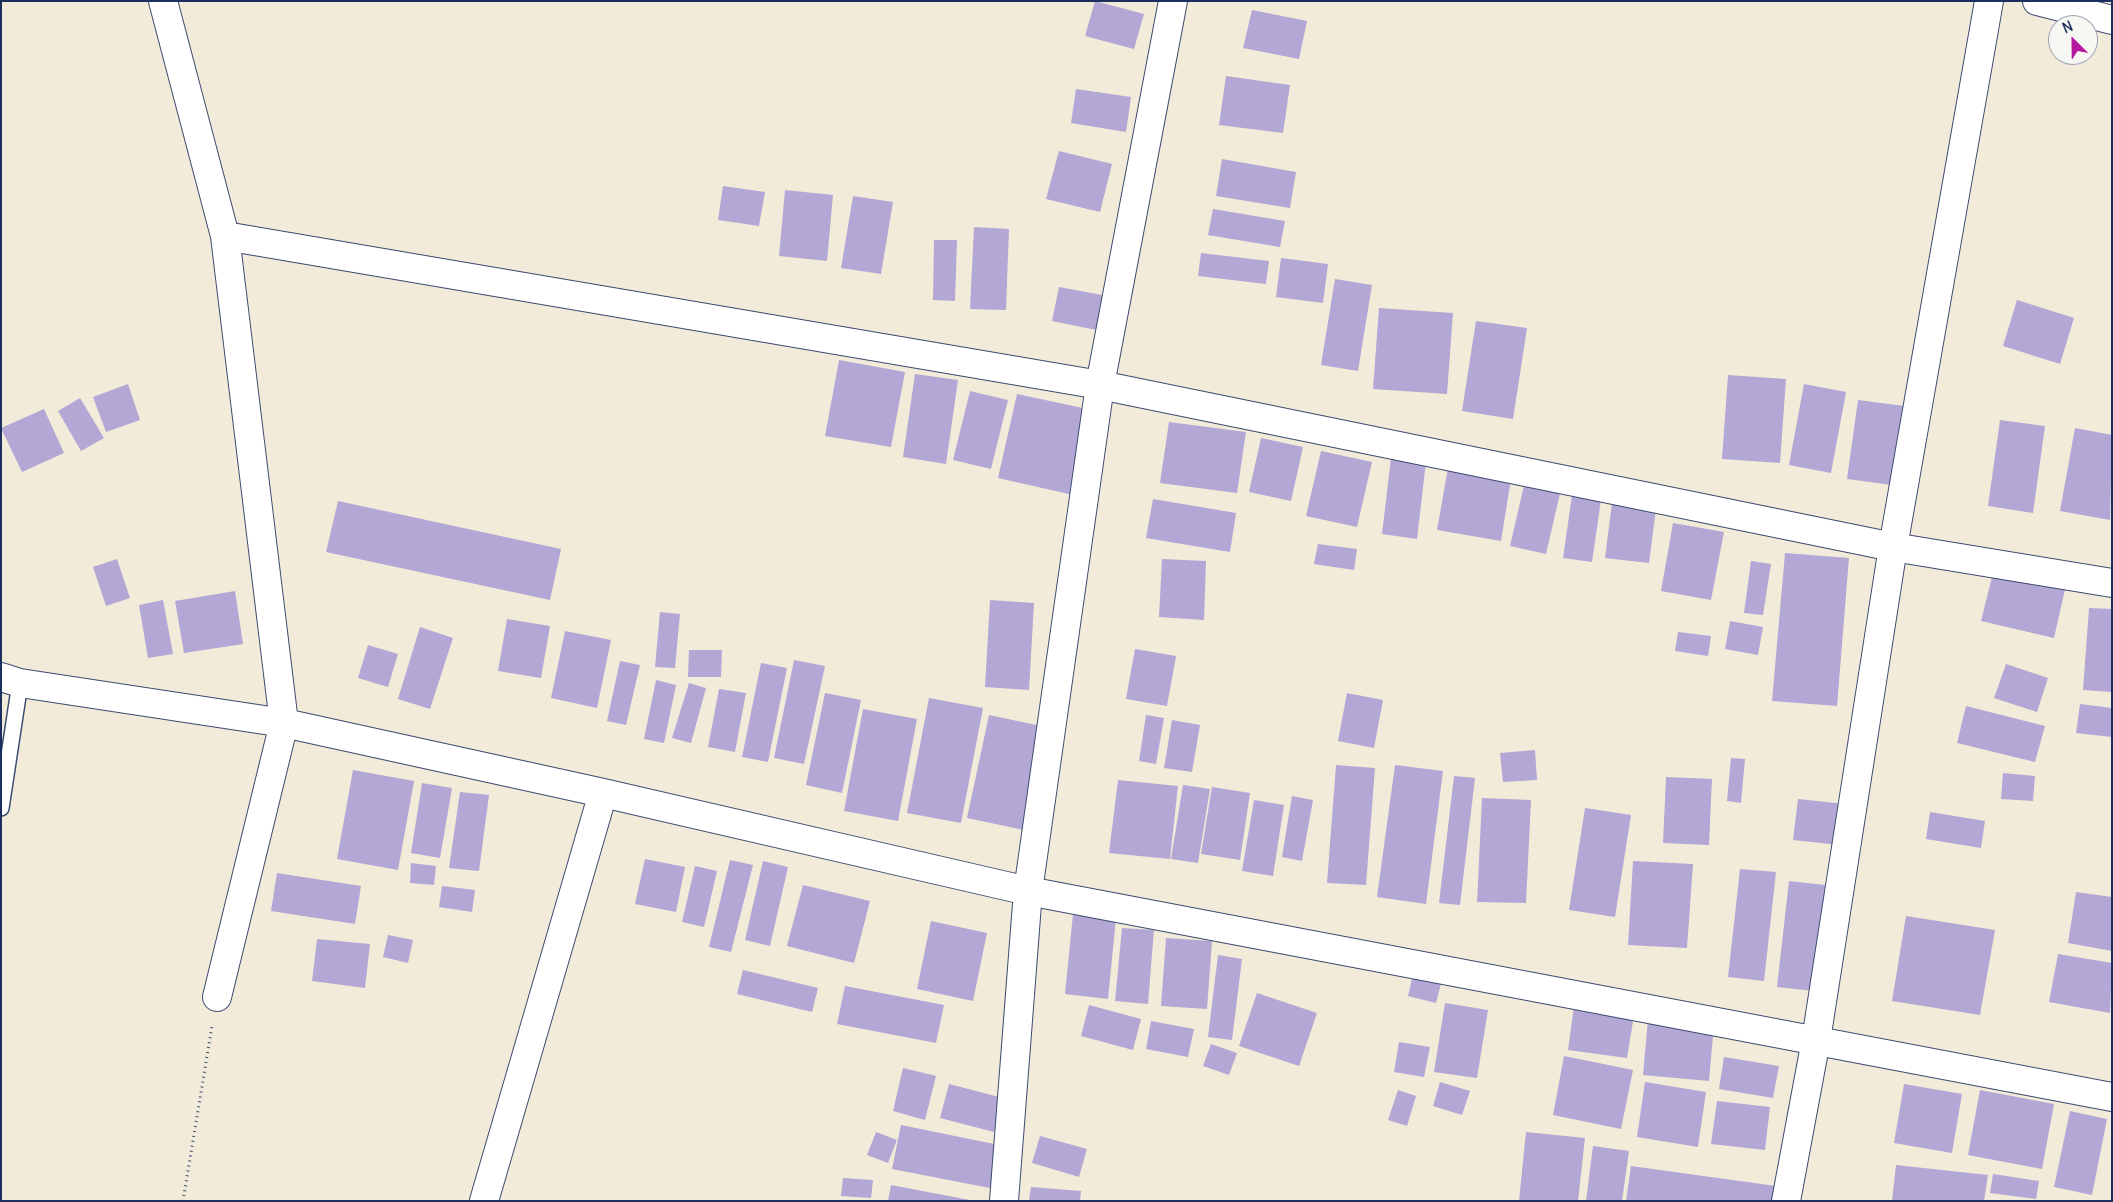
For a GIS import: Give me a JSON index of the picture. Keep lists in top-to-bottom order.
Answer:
{
  "north": "top left"
}
